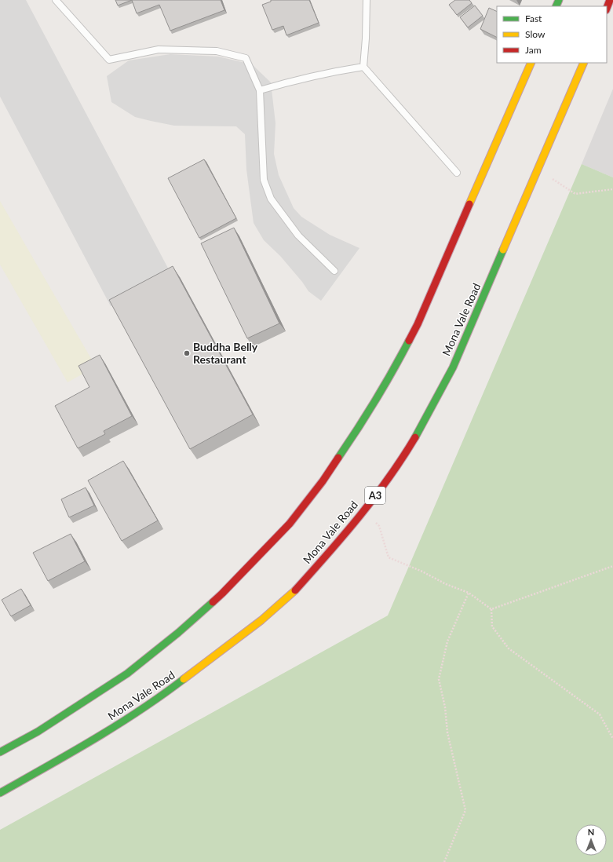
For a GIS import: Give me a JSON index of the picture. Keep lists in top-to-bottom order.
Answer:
{
  "streets": {
    "highway": ["Mona Vale Road", "A3"]
  },
  "places": ["Buddha Belly Restaurant"],
  "legend": ["Fast", "Slow", "Jam"],
  "north": "top"
}
